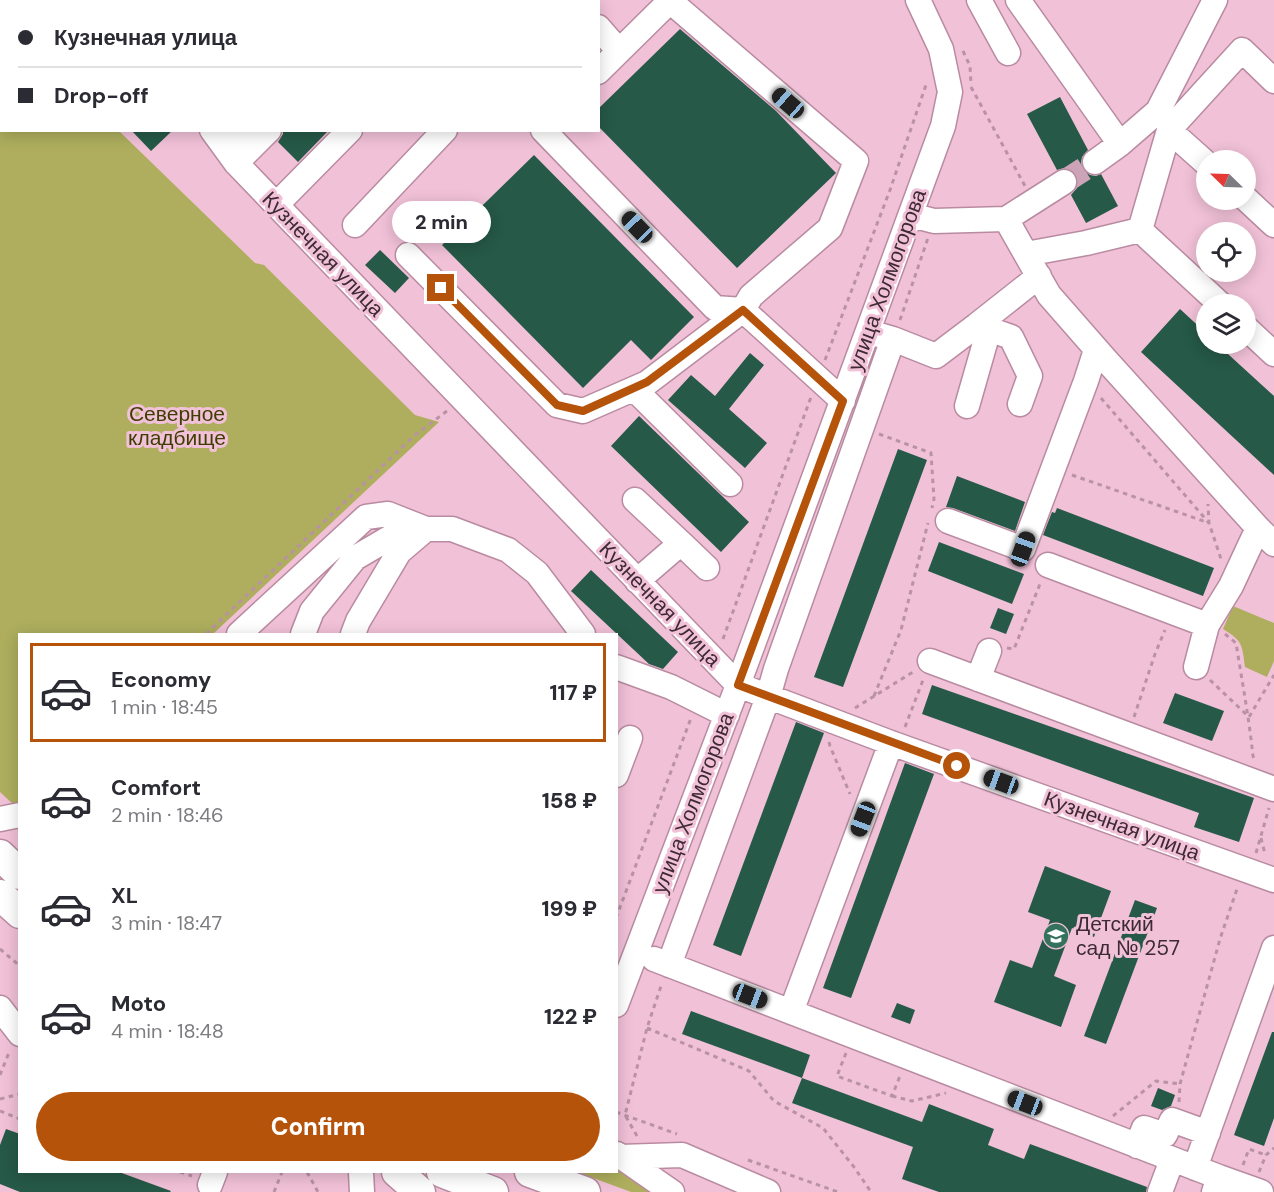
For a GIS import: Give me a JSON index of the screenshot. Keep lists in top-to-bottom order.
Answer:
{
  "streets": {
    "street": ["Кузнечная улица", "улица Холмогорова"]
  },
  "crossings": [
    ["Кузнечная улица", "улица Холмогорова"]
  ],
  "parks": ["Северное кладбище"],
  "places": {
    "school or university": ["Детский сад № 257"]
  },
  "north": "top left",
  "page": {
    "banner": ["Кузнечная улица", "Drop-off"],
    "bubble": "2 min",
    "list": [
      {
        "name": "Economy",
        "note": "1 min · 18:45",
        "value": "117 ₽"
      },
      {
        "name": "Comfort",
        "note": "2 min · 18:46",
        "value": "158 ₽"
      },
      {
        "name": "XL",
        "note": "3 min · 18:47",
        "value": "199 ₽"
      },
      {
        "name": "Moto",
        "note": "4 min · 18:48",
        "value": "122 ₽"
      }
    ],
    "buttons": "Confirm"
  }
}
